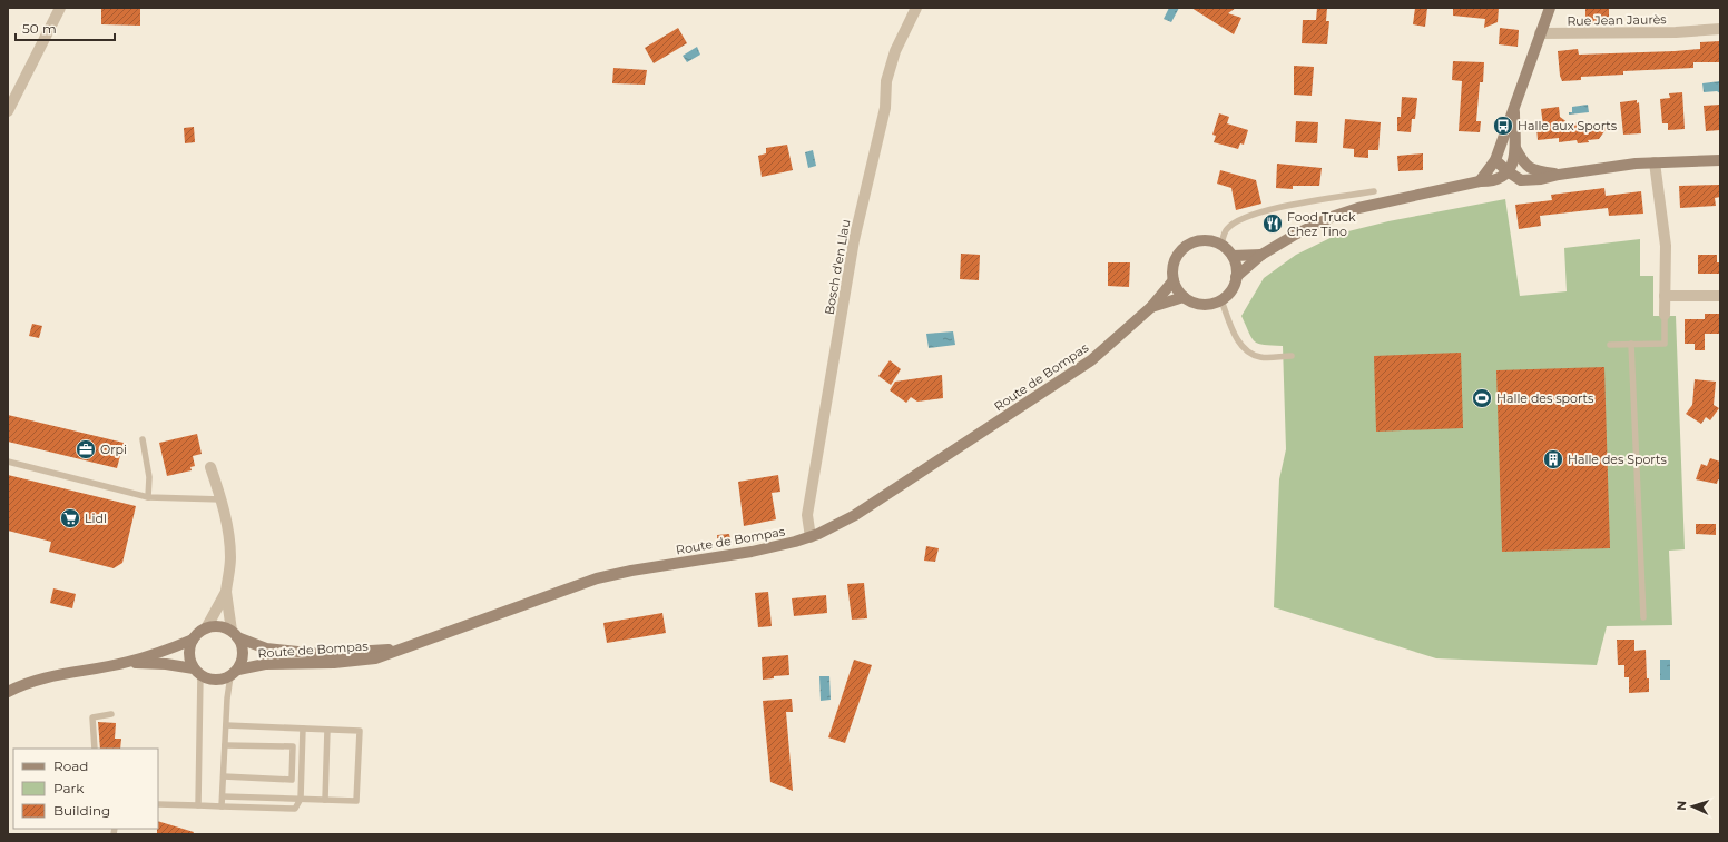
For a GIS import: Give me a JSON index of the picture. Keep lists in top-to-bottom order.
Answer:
{
  "streets": {
    "main road": ["Route de Bompas"],
    "street": ["Rue Jean Jaurès", "Bosch d'en Llau"]
  },
  "crossings": [
    ["Bosch d'en Llau", "Route de Bompas"]
  ],
  "places": {
    "bus stop": ["Halle aux Sports"],
    "restaurant": ["Food Truck Chez Tino"],
    "sports": ["Halle des sports"],
    "office": ["Orpi"],
    "building": ["Halle des Sports"],
    "supermarket": ["Lidl"]
  },
  "legend": ["Road", "Park", "Building"],
  "scale_bar": "50 m",
  "north": "left"
}
